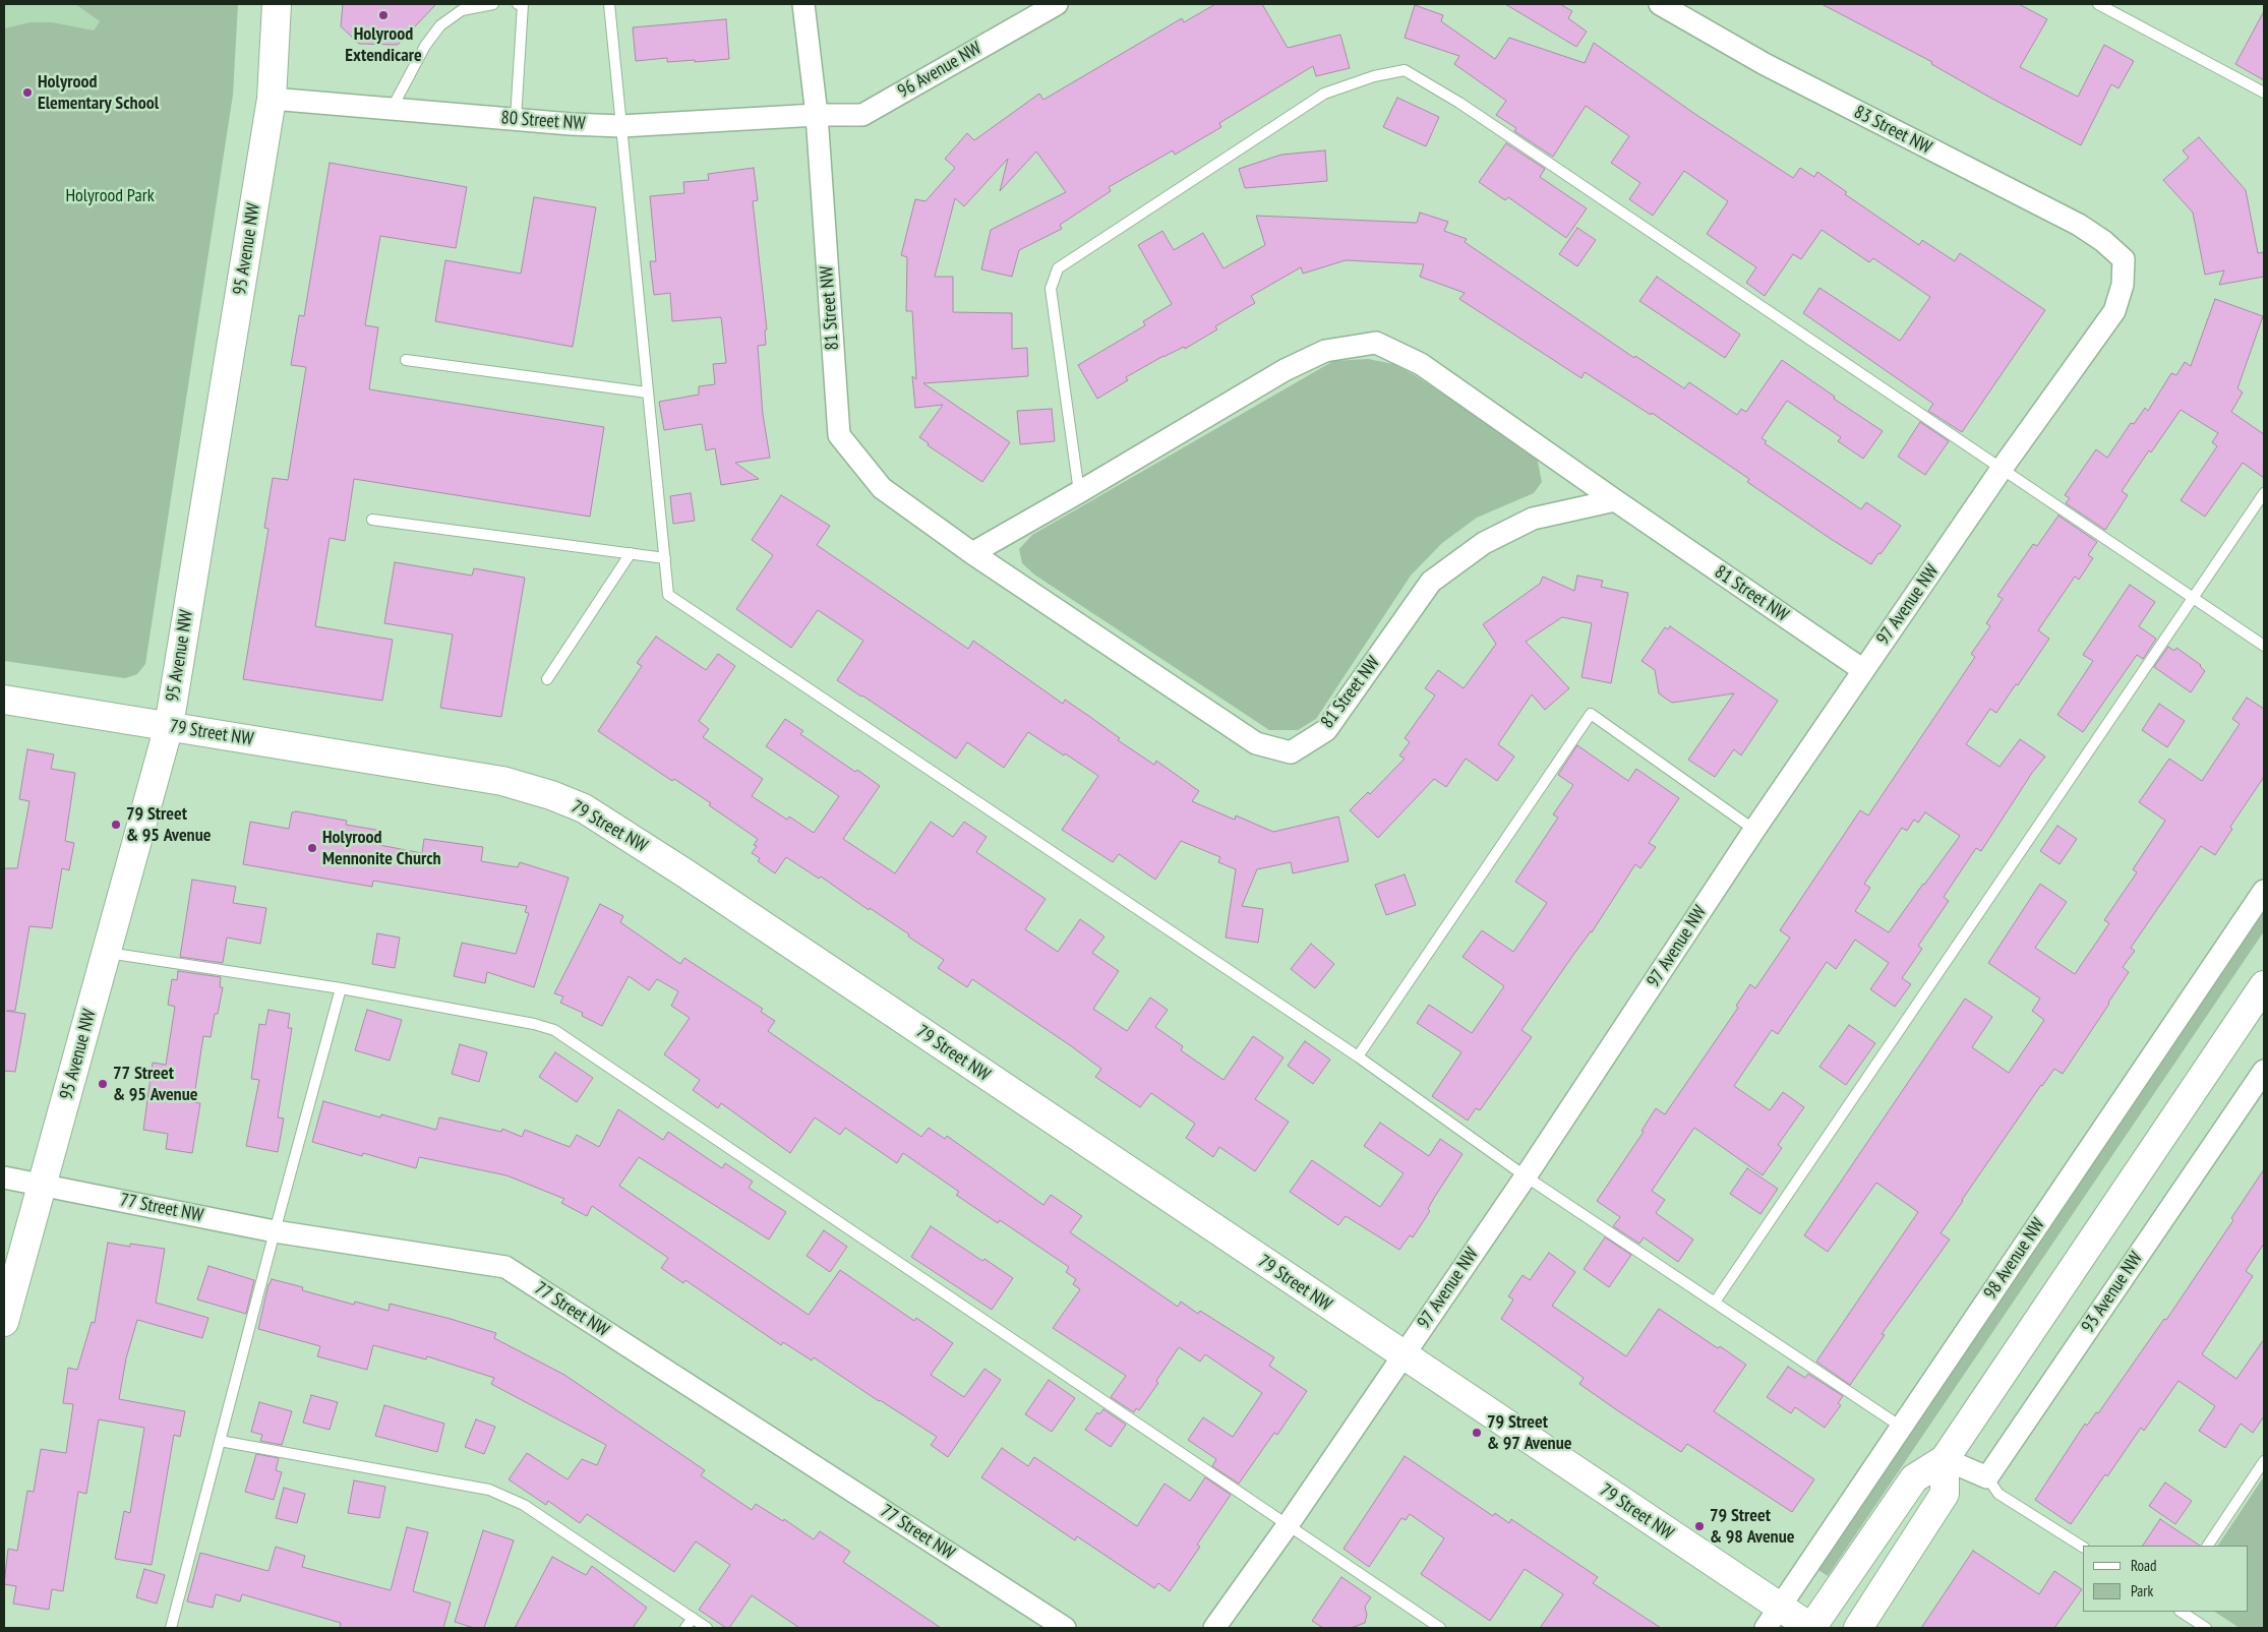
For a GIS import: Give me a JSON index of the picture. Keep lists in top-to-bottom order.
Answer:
{
  "streets": {
    "street": [
      "96 Avenue NW",
      "80 Street NW",
      "83 Street NW",
      "95 Avenue NW",
      "81 Street NW",
      "97 Avenue NW",
      "79 Street NW",
      "77 Street NW",
      "98 Avenue NW",
      "93 Avenue NW"
    ]
  },
  "crossings": [
    ["96 Avenue NW", "80 Street NW"],
    ["96 Avenue NW", "81 Street NW"],
    ["80 Street NW", "95 Avenue NW"],
    ["80 Street NW", "81 Street NW"],
    ["83 Street NW", "97 Avenue NW"],
    ["95 Avenue NW", "79 Street NW"],
    ["95 Avenue NW", "77 Street NW"],
    ["81 Street NW", "97 Avenue NW"],
    ["97 Avenue NW", "79 Street NW"],
    ["79 Street NW", "98 Avenue NW"]
  ],
  "parks": ["Holyrood Park"],
  "places": [
    "Holyrood Extendicare",
    "Holyrood Elementary School",
    "79 Street & 95 Avenue",
    "Holyrood Mennonite Church",
    "77 Street & 95 Avenue",
    "79 Street & 97 Avenue",
    "79 Street & 98 Avenue"
  ],
  "legend": ["Road", "Park"]
}
